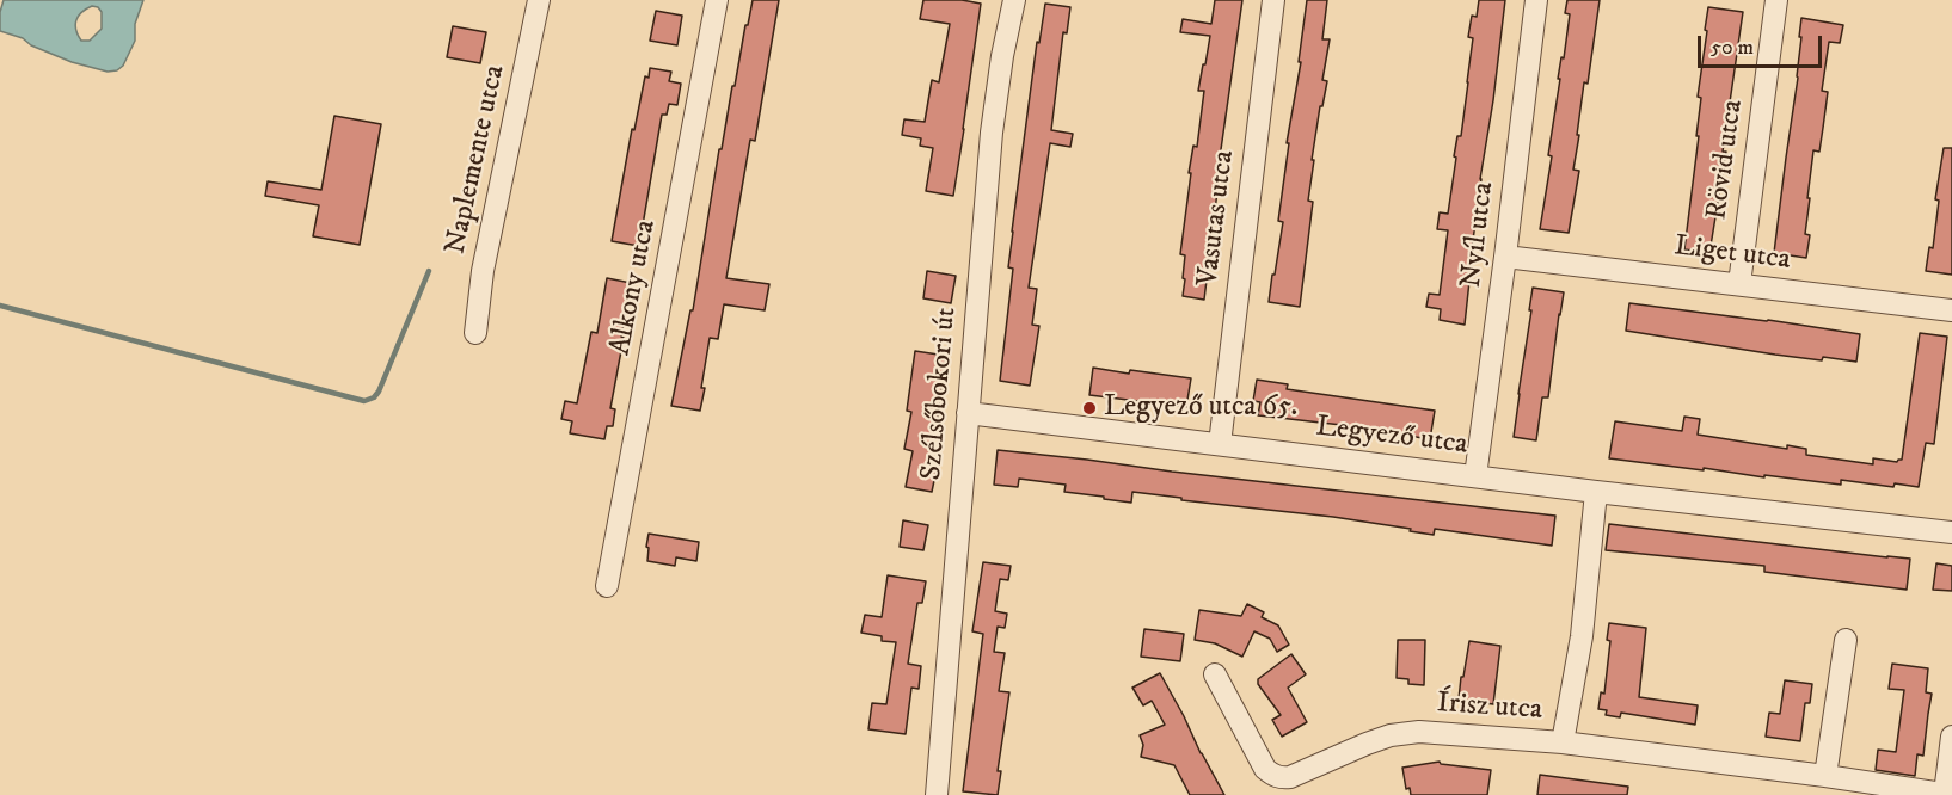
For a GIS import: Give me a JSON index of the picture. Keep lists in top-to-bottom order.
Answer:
{
  "streets": {
    "street": [
      "Naplemente utca",
      "Rövid utca",
      "Vasutas utca",
      "Nyíl utca",
      "Liget utca",
      "Alkony utca",
      "Szélsőbokori út",
      "Legyező utca",
      "Írisz utca"
    ]
  },
  "crossings": [
    ["Rövid utca", "Liget utca"],
    ["Vasutas utca", "Legyező utca"],
    ["Nyíl utca", "Liget utca"],
    ["Nyíl utca", "Legyező utca"],
    ["Szélsőbokori út", "Legyező utca"]
  ],
  "places": ["Legyező utca 65."],
  "scale_bar": "50 m"
}
